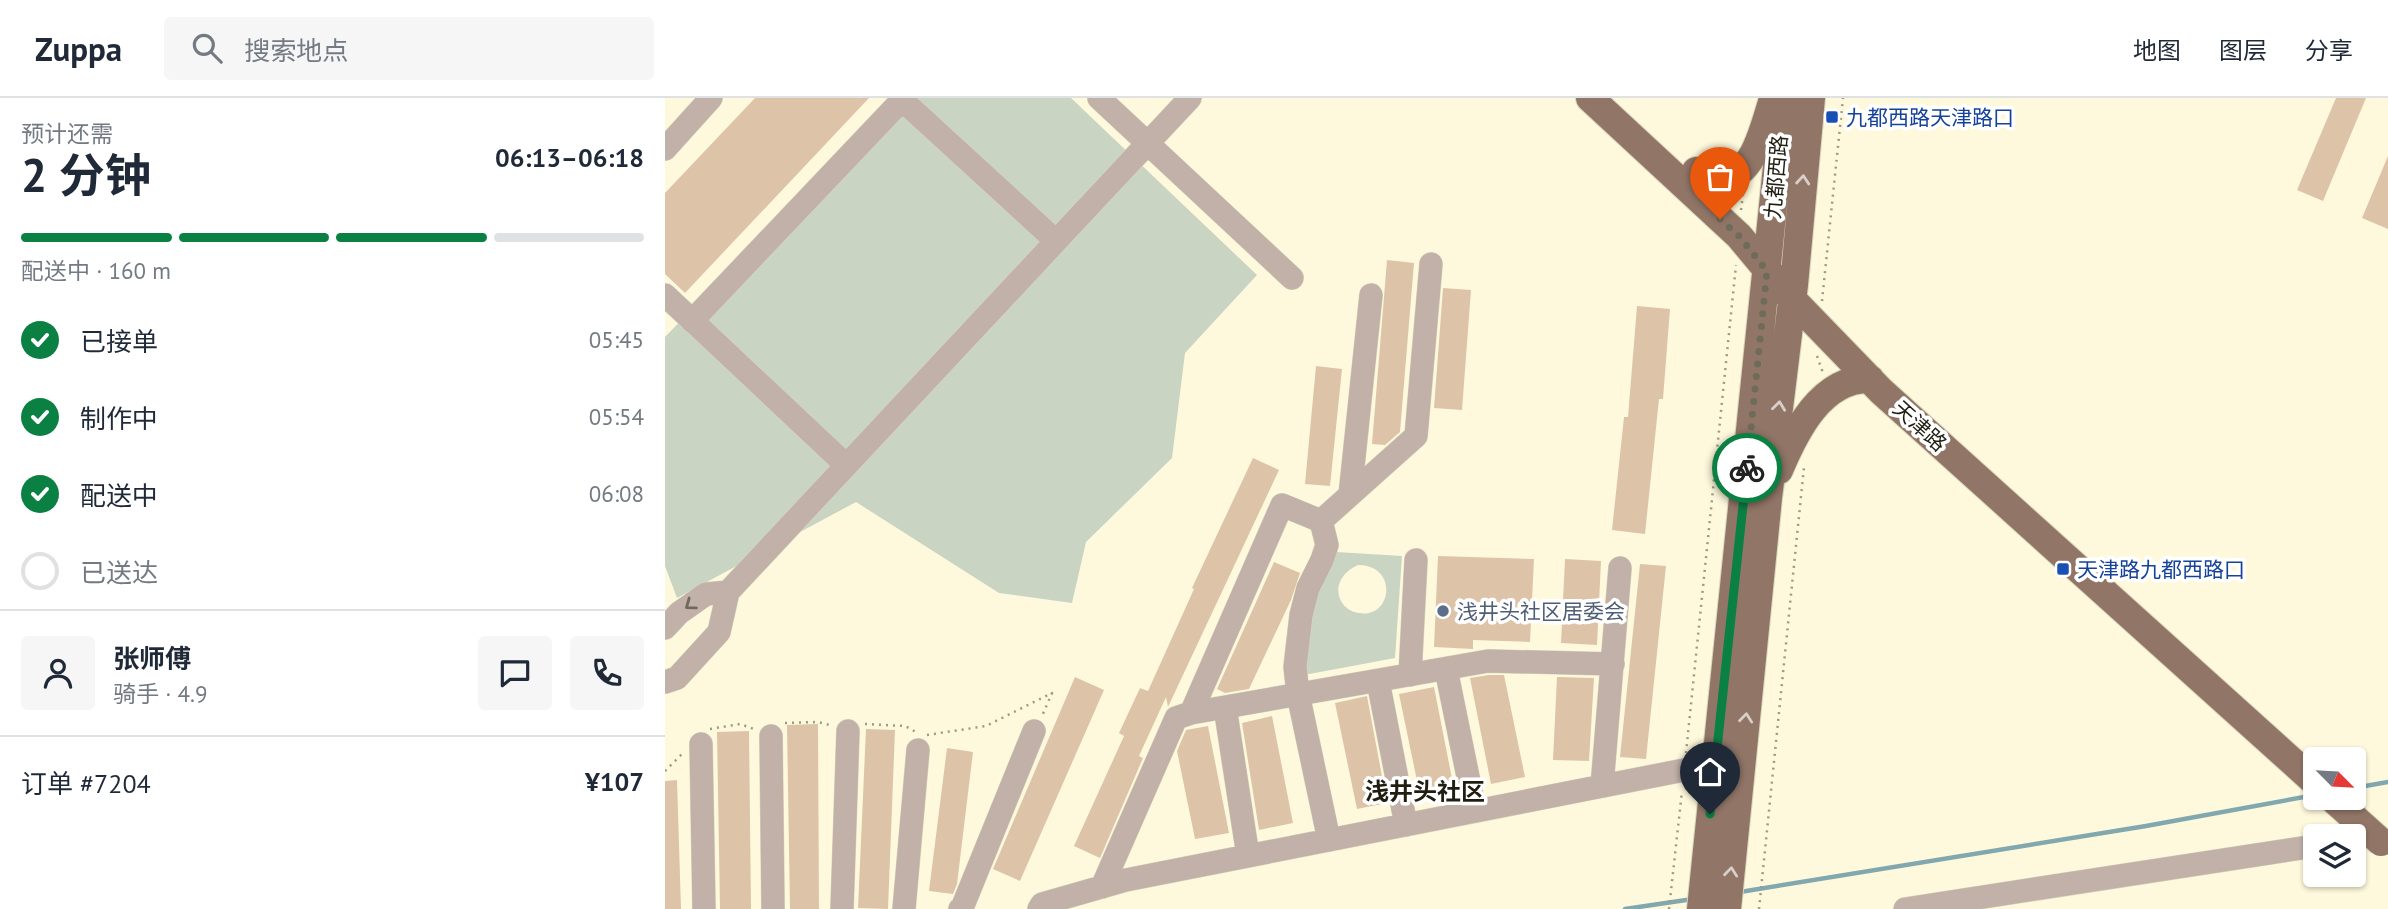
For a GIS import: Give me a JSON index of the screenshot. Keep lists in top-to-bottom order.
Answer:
{
  "streets": {
    "main road": ["九都西路", "天津路"]
  },
  "crossings": [
    ["九都西路", "天津路"]
  ],
  "districts": ["浅井头社区"],
  "places": {
    "transit": ["九都西路天津路口", "天津路九都西路口"],
    "other": ["浅井头社区居委会"]
  },
  "north": "bottom right",
  "page": {
    "header": "Zuppa",
    "search": "搜索地点",
    "nav": ["地图", "图层", "分享"],
    "heading": ["2 分钟", "预计还需", "06:13–06:18"],
    "panel": [
      "张师傅",
      "骑手 · 4.9",
      "订单 #7204",
      "¥107"
    ],
    "bar": "配送中 · 160 m",
    "list": [
      ["已接单", "05:45"],
      ["制作中", "05:54"],
      ["配送中", "06:08"],
      "已送达"
    ]
  }
}
